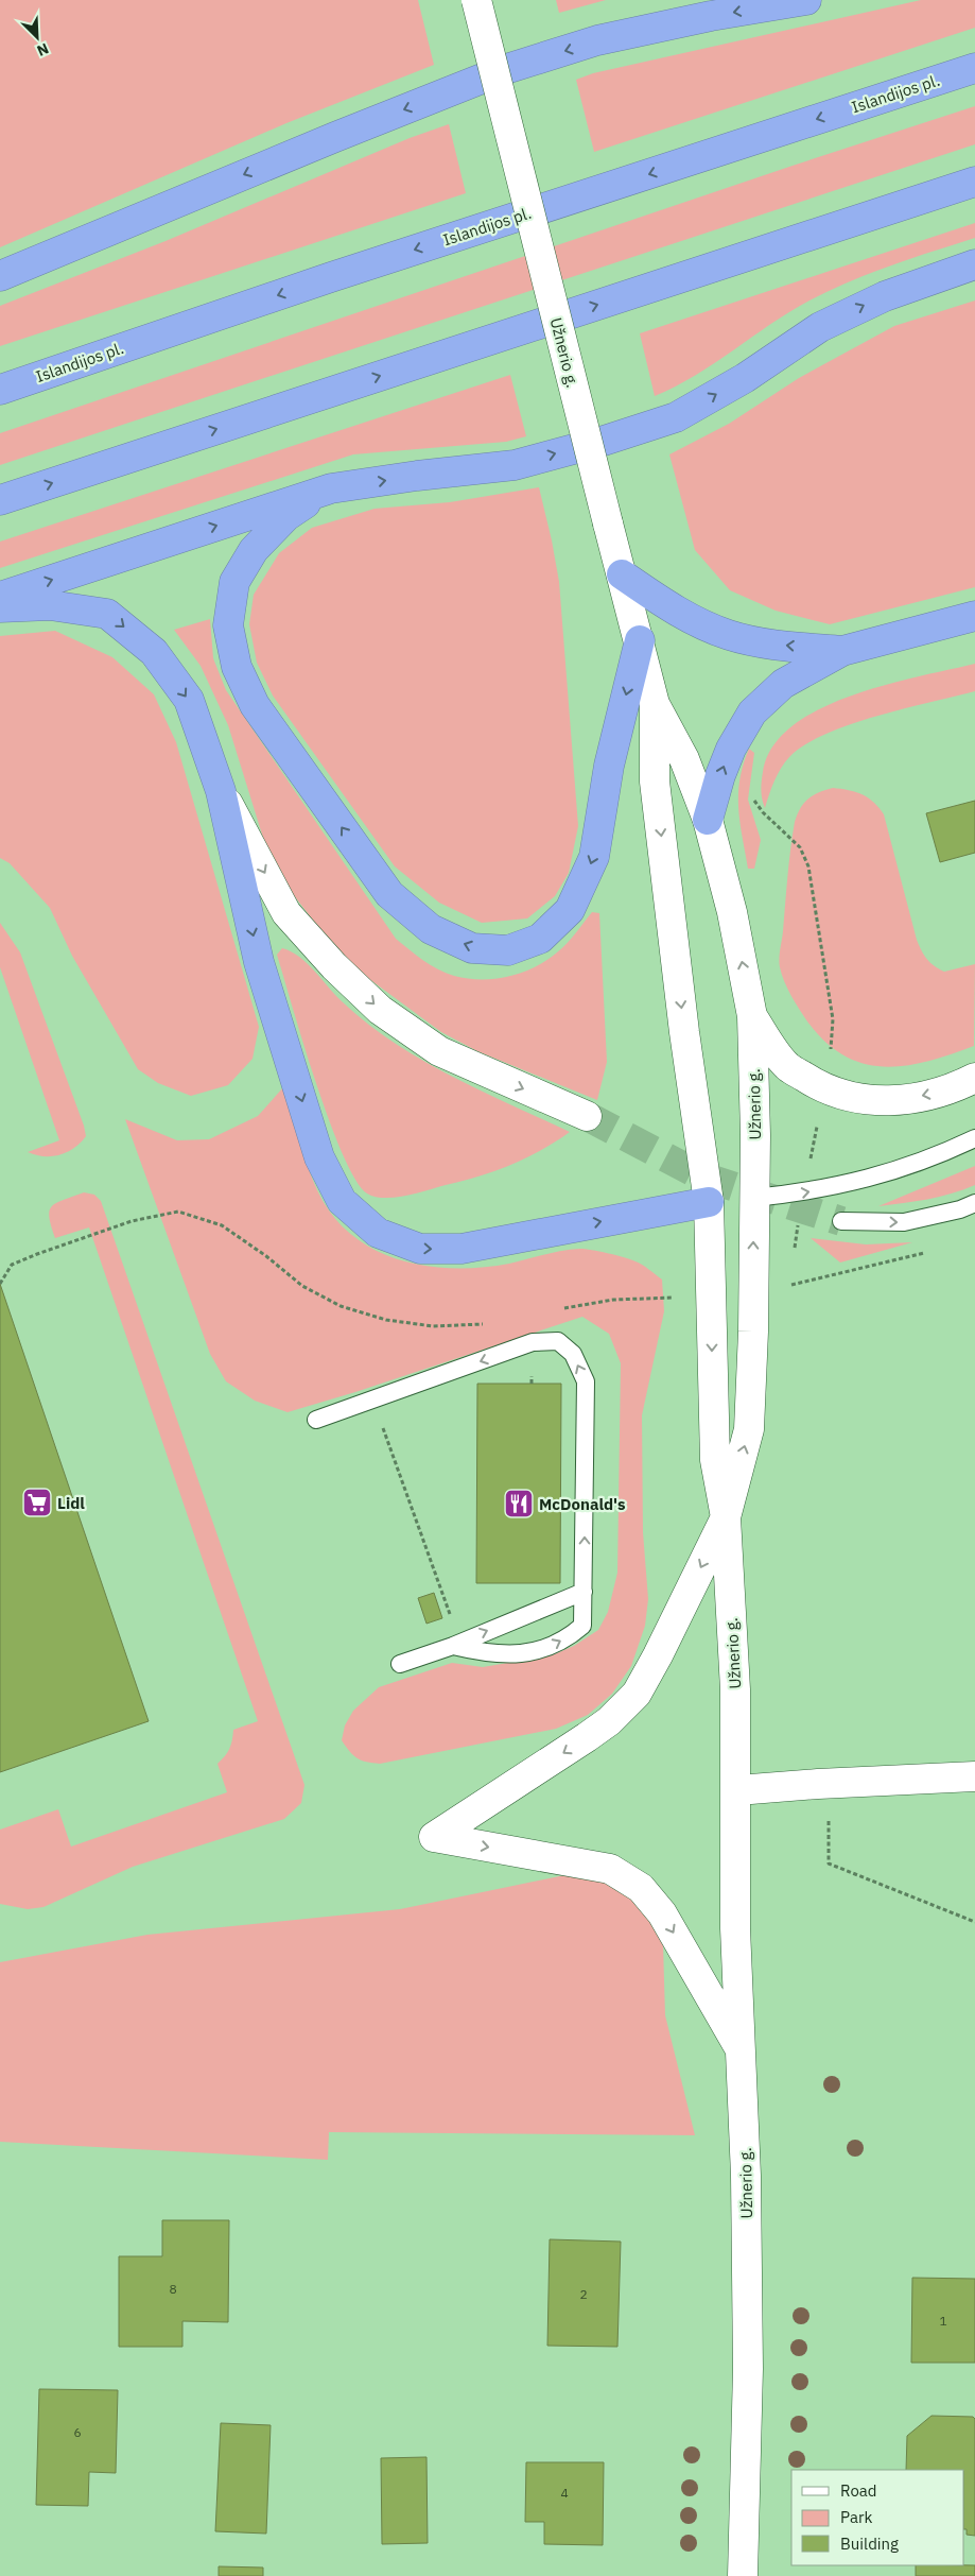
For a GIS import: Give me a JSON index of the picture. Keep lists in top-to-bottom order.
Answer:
{
  "streets": {
    "highway": ["Islandijos pl."],
    "main road": ["Užnerio g."]
  },
  "places": {
    "supermarket": ["Lidl"],
    "restaurant": ["McDonald's"]
  },
  "house_numbers": [
    "8",
    "2",
    "1",
    "6",
    "4"
  ],
  "legend": ["Road", "Park", "Building"],
  "north": "bottom right"
}
